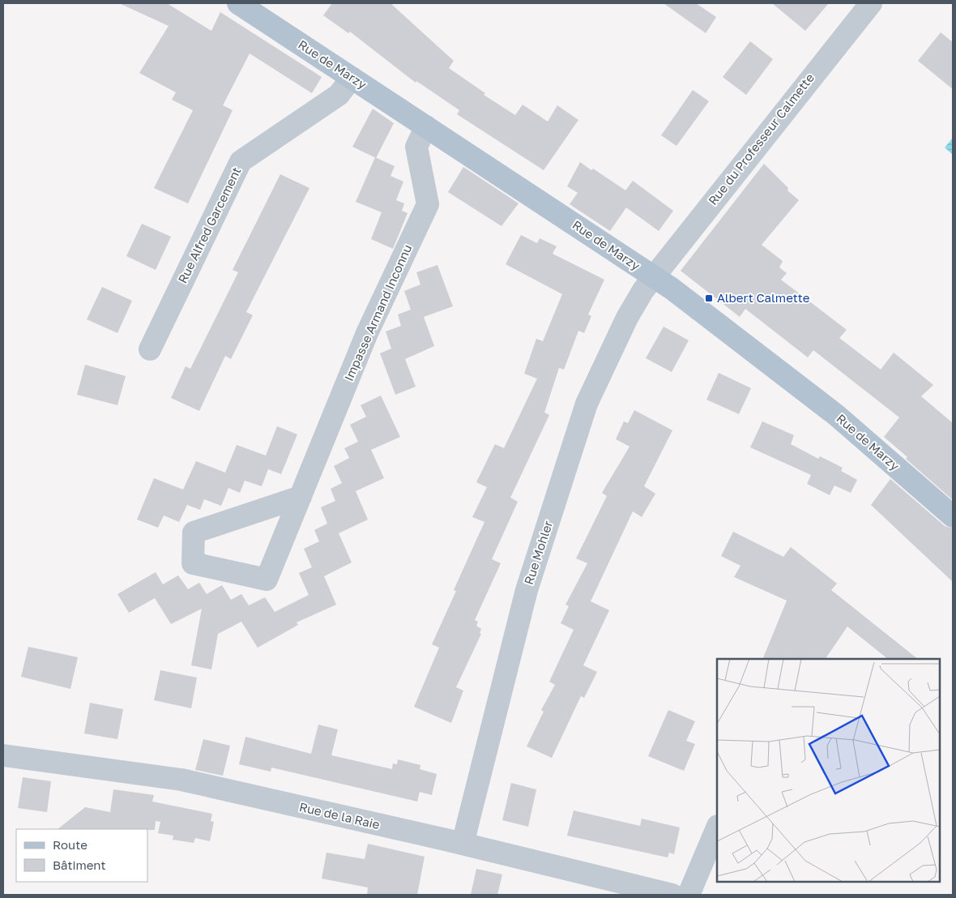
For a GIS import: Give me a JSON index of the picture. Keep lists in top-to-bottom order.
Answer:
{
  "streets": {
    "main road": ["Rue de Marzy"],
    "street": [
      "Rue du Professeur Calmette",
      "Rue Alfred Garcement",
      "Impasse Armand Inconnu",
      "Rue Mohler",
      "Rue de la Raie"
    ]
  },
  "crossings": [
    ["Rue de Marzy", "Rue du Professeur Calmette"],
    ["Rue de Marzy", "Rue Alfred Garcement"],
    ["Rue de Marzy", "Impasse Armand Inconnu"],
    ["Rue de Marzy", "Rue Mohler"],
    ["Rue du Professeur Calmette", "Rue Mohler"],
    ["Rue Mohler", "Rue de la Raie"]
  ],
  "places": {
    "transit": ["Albert Calmette"]
  },
  "legend": ["Route", "Bâtiment"]
}
